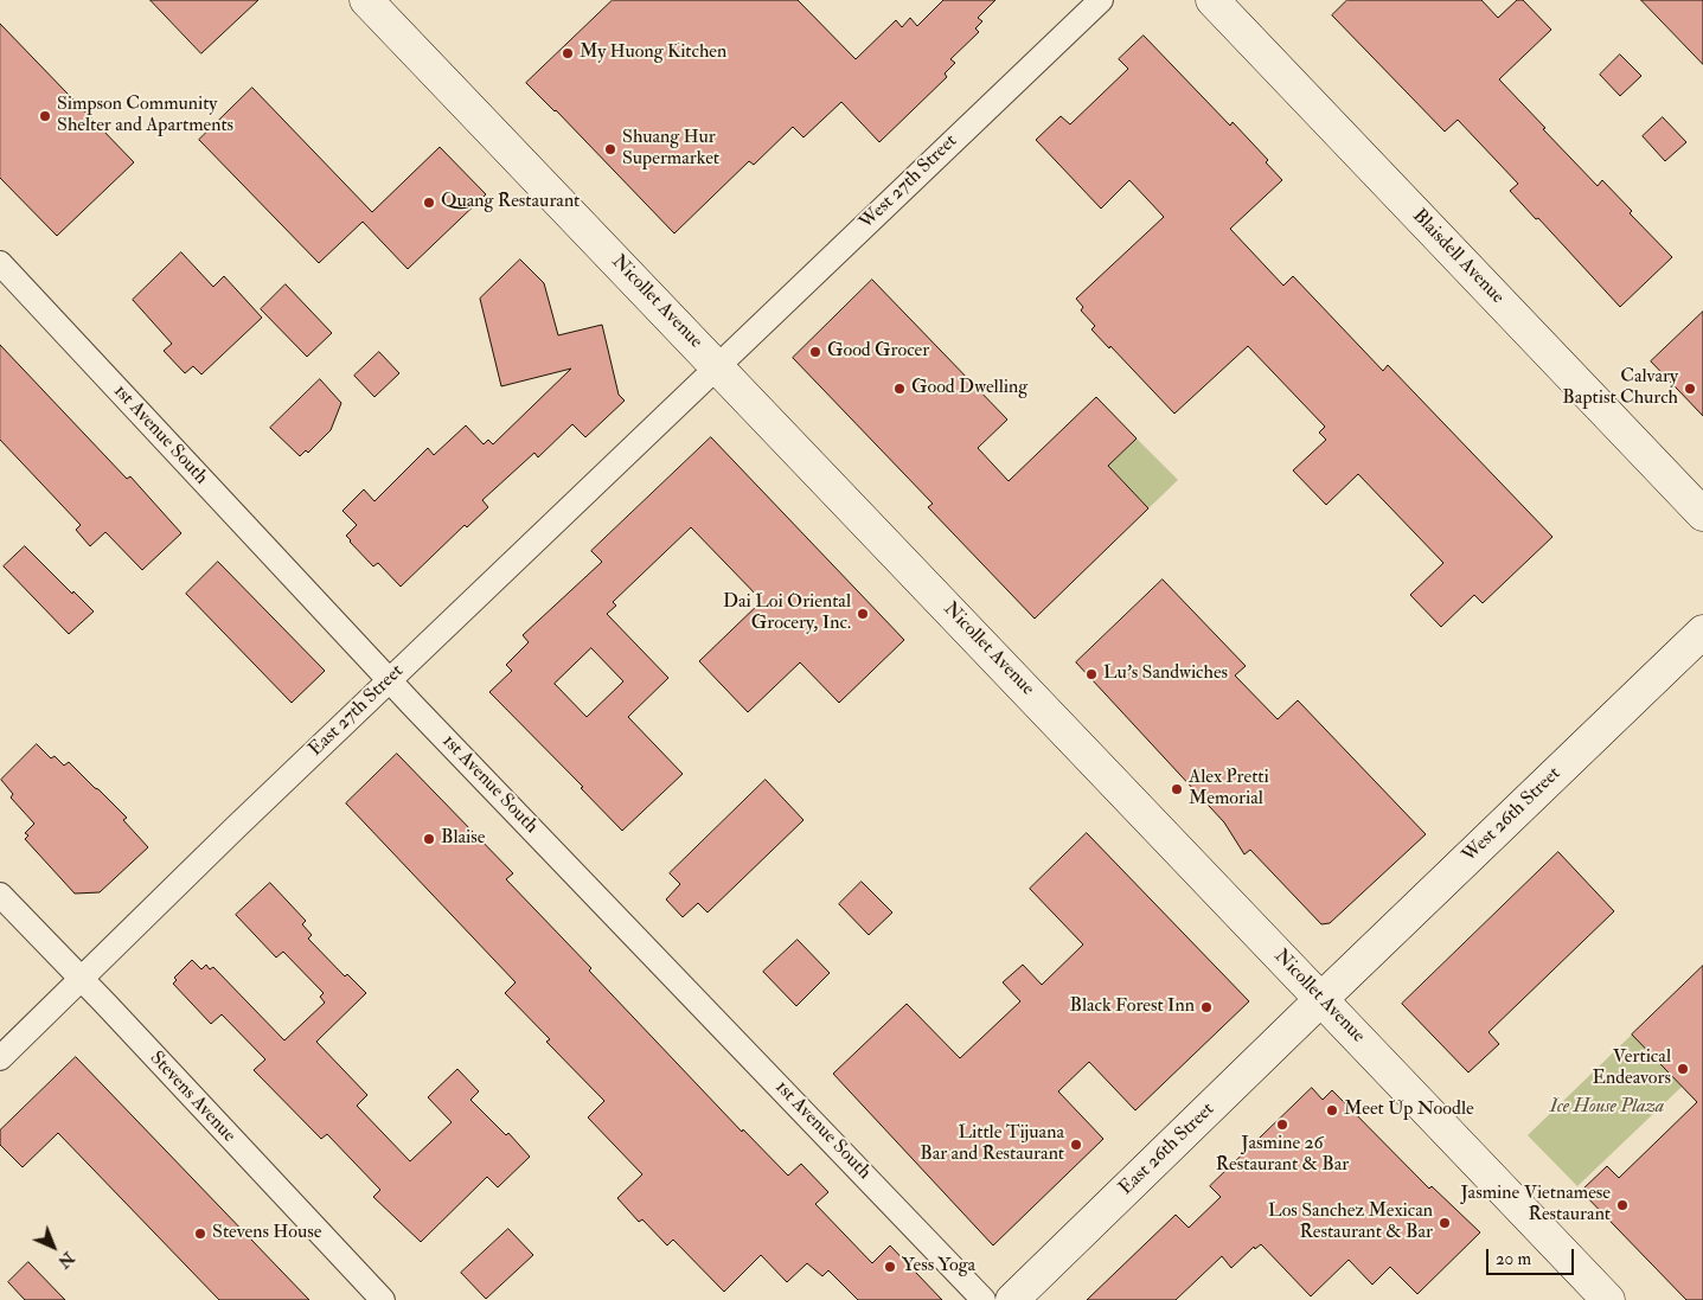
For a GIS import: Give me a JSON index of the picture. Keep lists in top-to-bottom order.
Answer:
{
  "streets": {
    "street": [
      "West 27th Street",
      "Blaisdell Avenue",
      "Nicollet Avenue",
      "1st Avenue South",
      "East 27th Street",
      "West 26th Street",
      "Stevens Avenue",
      "East 26th Street"
    ]
  },
  "crossings": [
    ["West 27th Street", "Nicollet Avenue"],
    ["West 27th Street", "East 27th Street"],
    ["Nicollet Avenue", "East 27th Street"],
    ["Nicollet Avenue", "West 26th Street"],
    ["Nicollet Avenue", "East 26th Street"],
    ["1st Avenue South", "East 27th Street"],
    ["East 27th Street", "Stevens Avenue"],
    ["West 26th Street", "East 26th Street"]
  ],
  "parks": ["Ice House Plaza"],
  "places": [
    "My Huong Kitchen",
    "Simpson Community Shelter and Apartments",
    "Shuang Hur Supermarket",
    "Quang Restaurant",
    "Good Grocer",
    "Good Dwelling",
    "Calvary Baptist Church",
    "Dai Loi Oriental Grocery, Inc.",
    "Lu's Sandwiches",
    "Alex Pretti Memorial",
    "Blaise",
    "Black Forest Inn",
    "Vertical Endeavors",
    "Meet Up Noodle",
    "Jasmine 26 Restaurant & Bar",
    "Little Tijuana Bar and Restaurant",
    "Jasmine Vietnamese Restaurant",
    "Los Sanchez Mexican Restaurant & Bar",
    "Stevens House",
    "Yess Yoga"
  ],
  "scale_bar": "20 m",
  "north": "bottom right"
}
